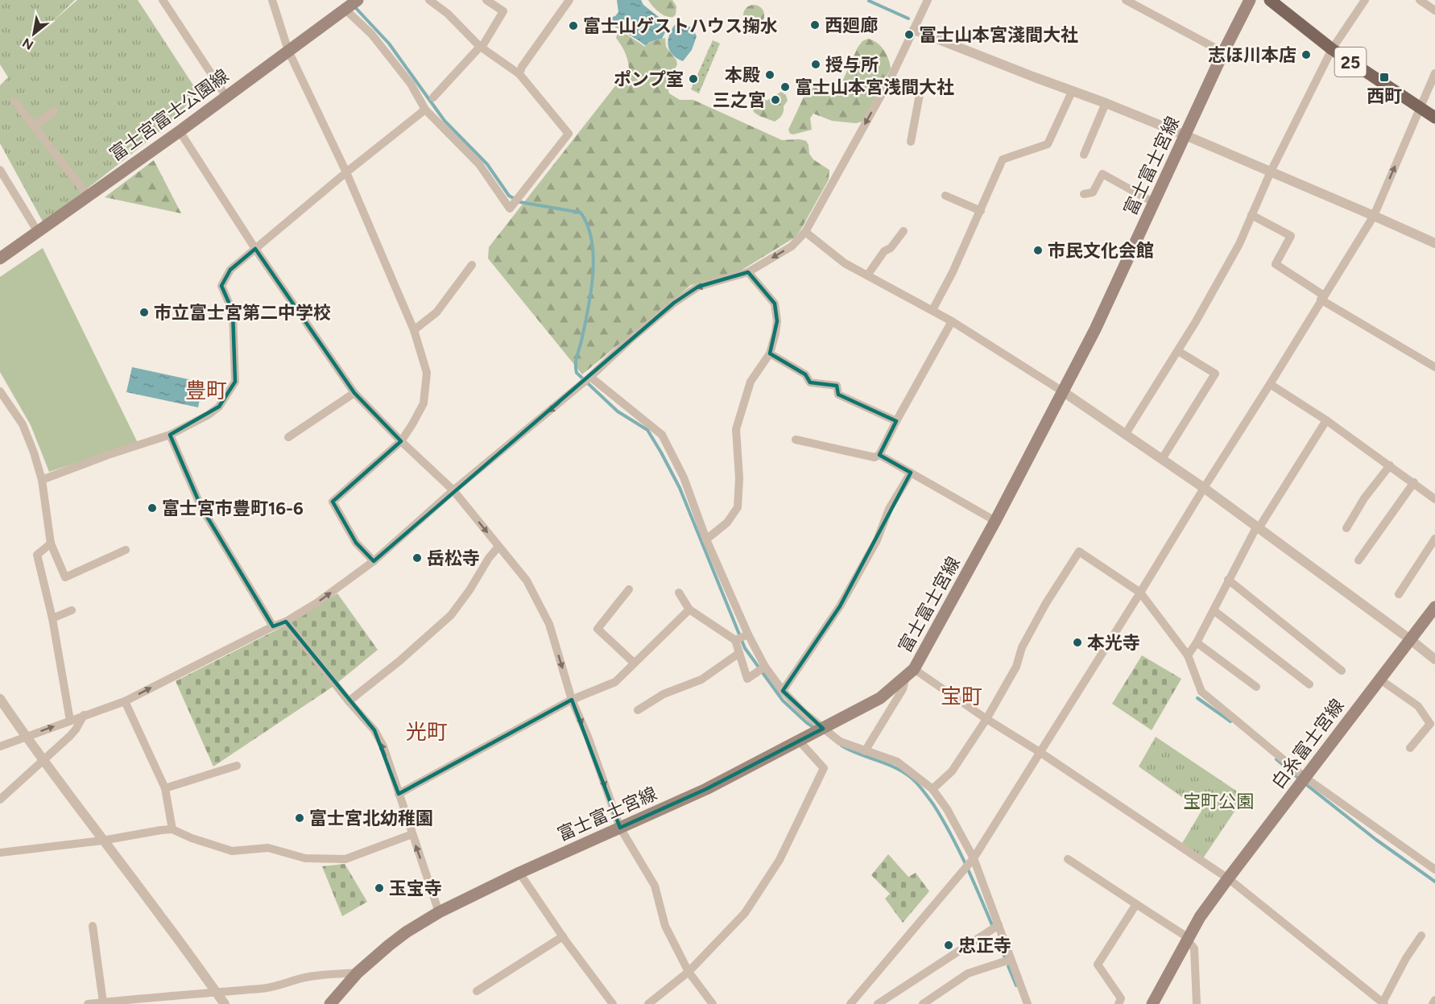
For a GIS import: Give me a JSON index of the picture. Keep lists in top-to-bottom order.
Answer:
{
  "streets": {
    "main road": [
      "25",
      "富士宮富士公園線",
      "富士富士宮線",
      "白糸富士宮線"
    ]
  },
  "districts": ["豊町", "宝町", "光町"],
  "parks": ["宝町公園"],
  "places": {
    "other": [
      "西廻廊",
      "富士山ゲストハウス掬水",
      "冨士山本宮淺間大社",
      "志ほ川本店",
      "授与所",
      "本殿",
      "ポンプ室",
      "富士山本宮浅間大社",
      "三之宮",
      "市民文化会館",
      "市立富士宮第二中学校",
      "富士宮市豊町16-6",
      "岳松寺",
      "本光寺",
      "富士宮北幼稚園",
      "玉宝寺",
      "忠正寺"
    ],
    "transit": ["西町"]
  },
  "north": "bottom left"
}
